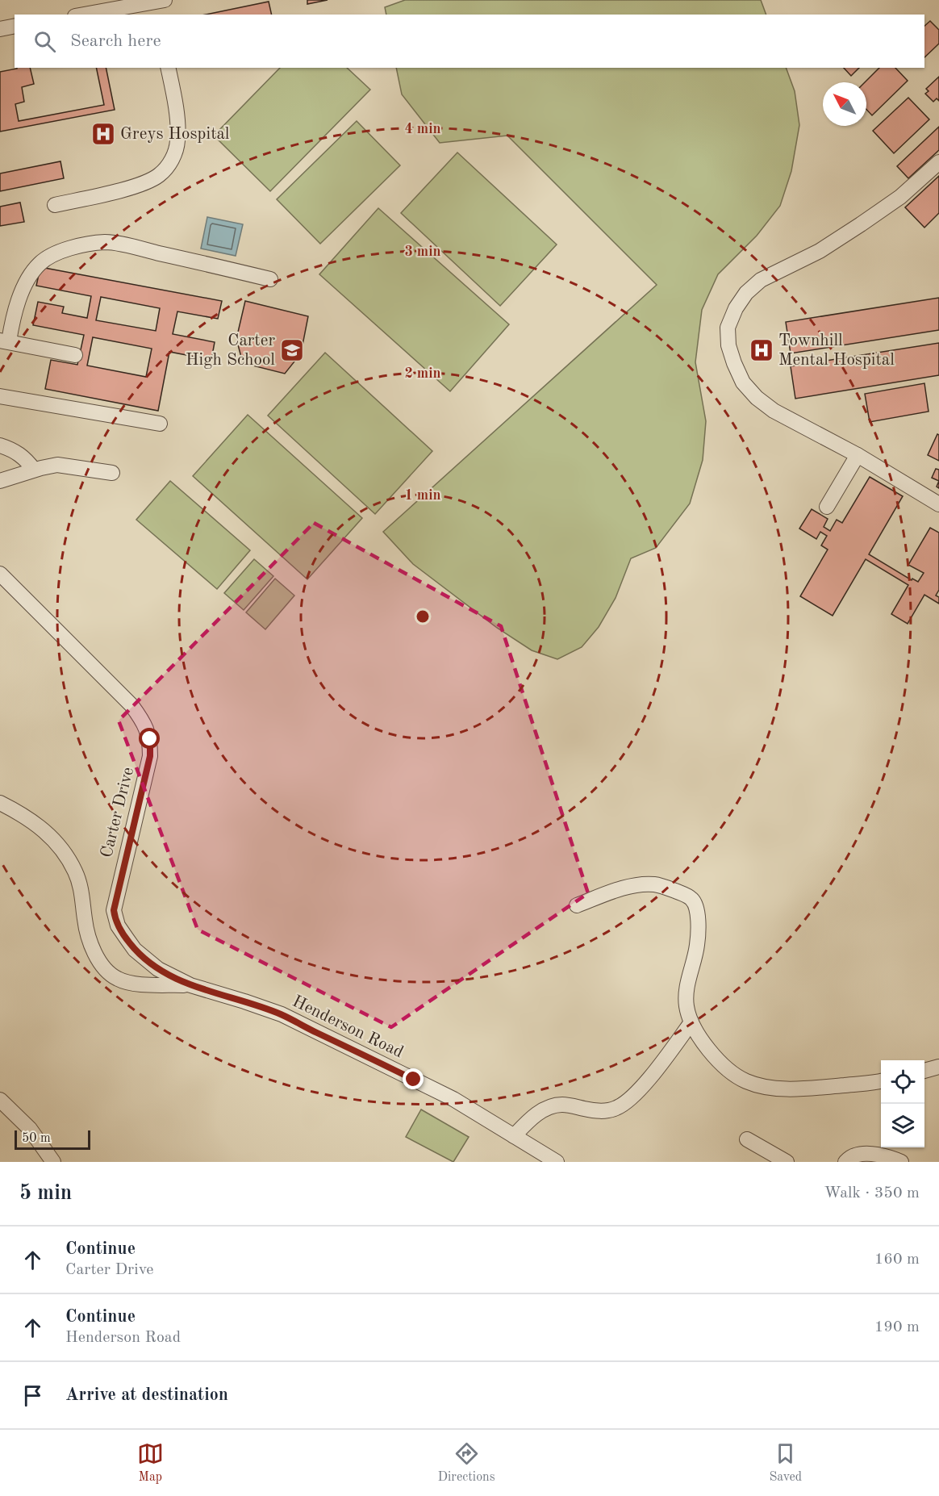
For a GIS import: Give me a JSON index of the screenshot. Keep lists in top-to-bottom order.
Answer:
{
  "streets": {
    "street": ["Carter Drive", "Henderson Road"]
  },
  "crossings": [
    ["Carter Drive", "Henderson Road"]
  ],
  "places": {
    "hospital": ["Greys Hospital", "Townhill Mental Hospital"],
    "school or university": ["Carter High School"]
  },
  "scale_bar": "50 m",
  "north": "top left",
  "page": {
    "search": "Search here",
    "scale": "50 m",
    "heading": ["5 min", "Walk · 350 m"],
    "list": [
      ["Continue", "Carter Drive", "160 m"],
      ["Continue", "Henderson Road", "190 m"],
      "Arrive at destination"
    ],
    "nav": ["Map", "Directions", "Saved"]
  },
  "rings": [
    "4 min",
    "3 min",
    "2 min",
    "1 min"
  ]
}
